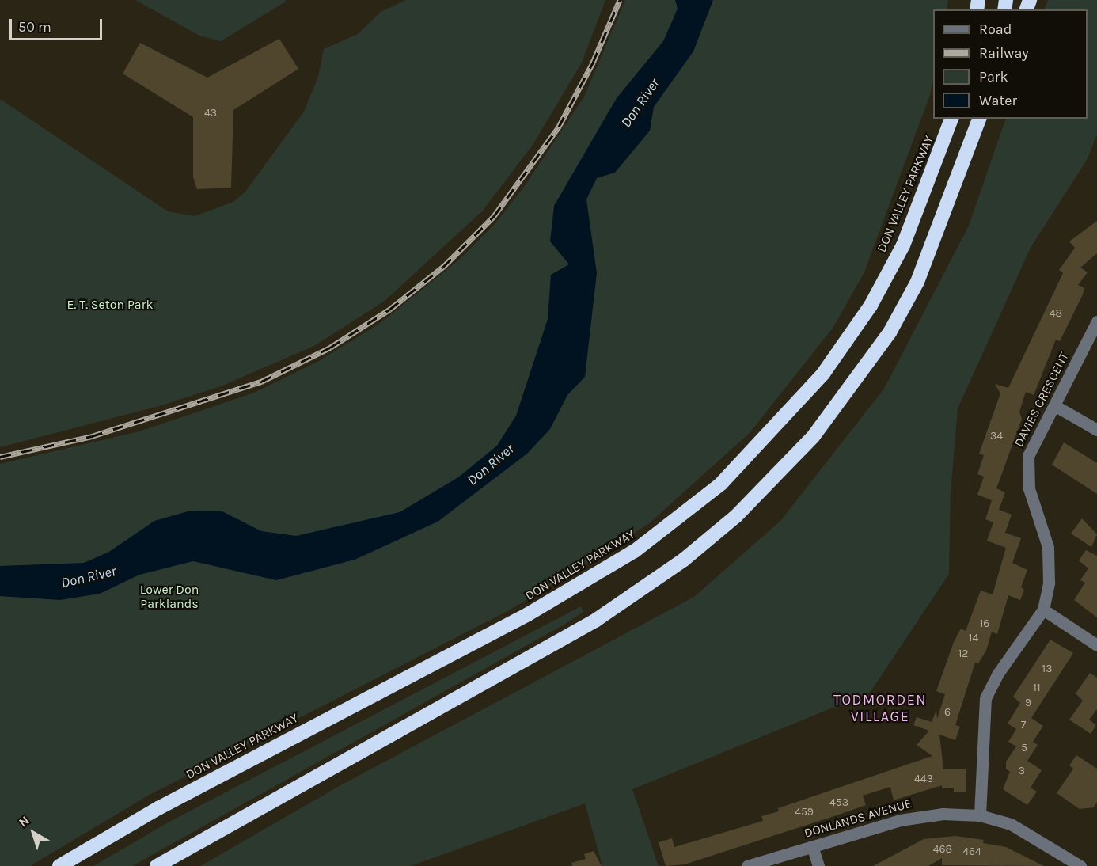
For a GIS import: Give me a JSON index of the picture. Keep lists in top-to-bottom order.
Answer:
{
  "streets": {
    "highway": ["DON VALLEY PARKWAY"],
    "street": ["DAVIES CRESCENT", "DONLANDS AVENUE"]
  },
  "crossings": [
    ["DAVIES CRESCENT", "DONLANDS AVENUE"]
  ],
  "districts": ["TODMORDEN VILLAGE"],
  "water": ["Don River"],
  "parks": ["E. T. Seton Park", "Lower Don Parklands"],
  "house_numbers": [
    "43",
    "48",
    "34",
    "16",
    "14",
    "12",
    "13",
    "11",
    "9",
    "6",
    "7",
    "5",
    "3",
    "443",
    "453",
    "459",
    "468",
    "464"
  ],
  "legend": [
    "Road",
    "Railway",
    "Park",
    "Water"
  ],
  "scale_bar": "50 m",
  "north": "top left"
}
